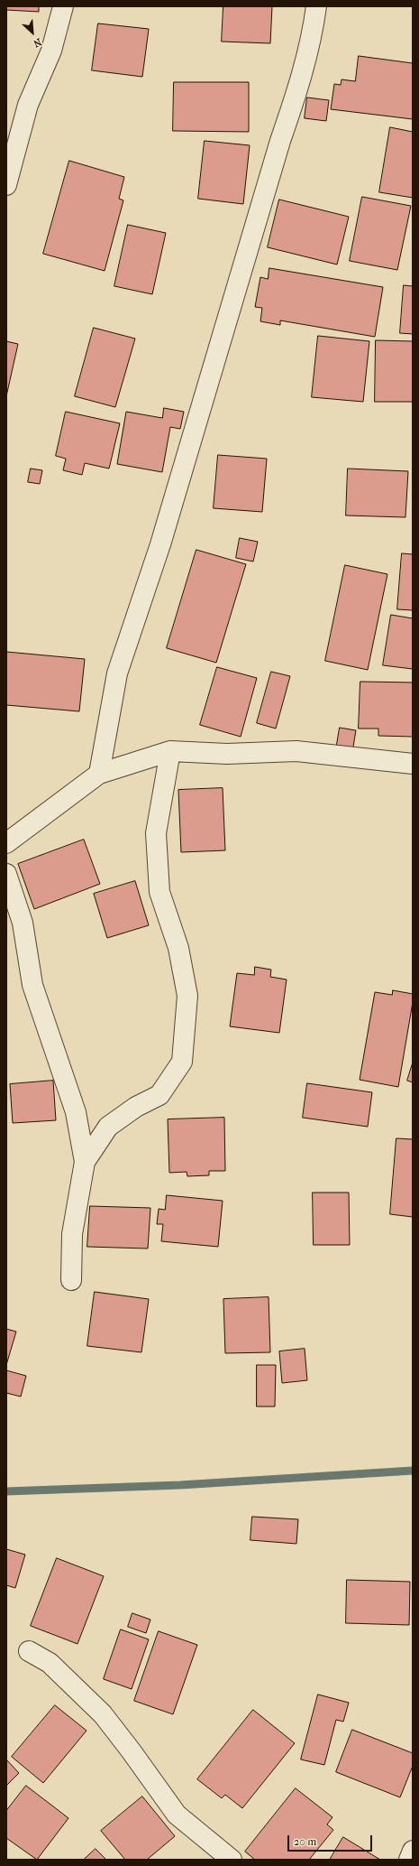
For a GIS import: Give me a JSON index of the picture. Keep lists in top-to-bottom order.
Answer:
{
  "scale_bar": "20 m",
  "north": "bottom right"
}
